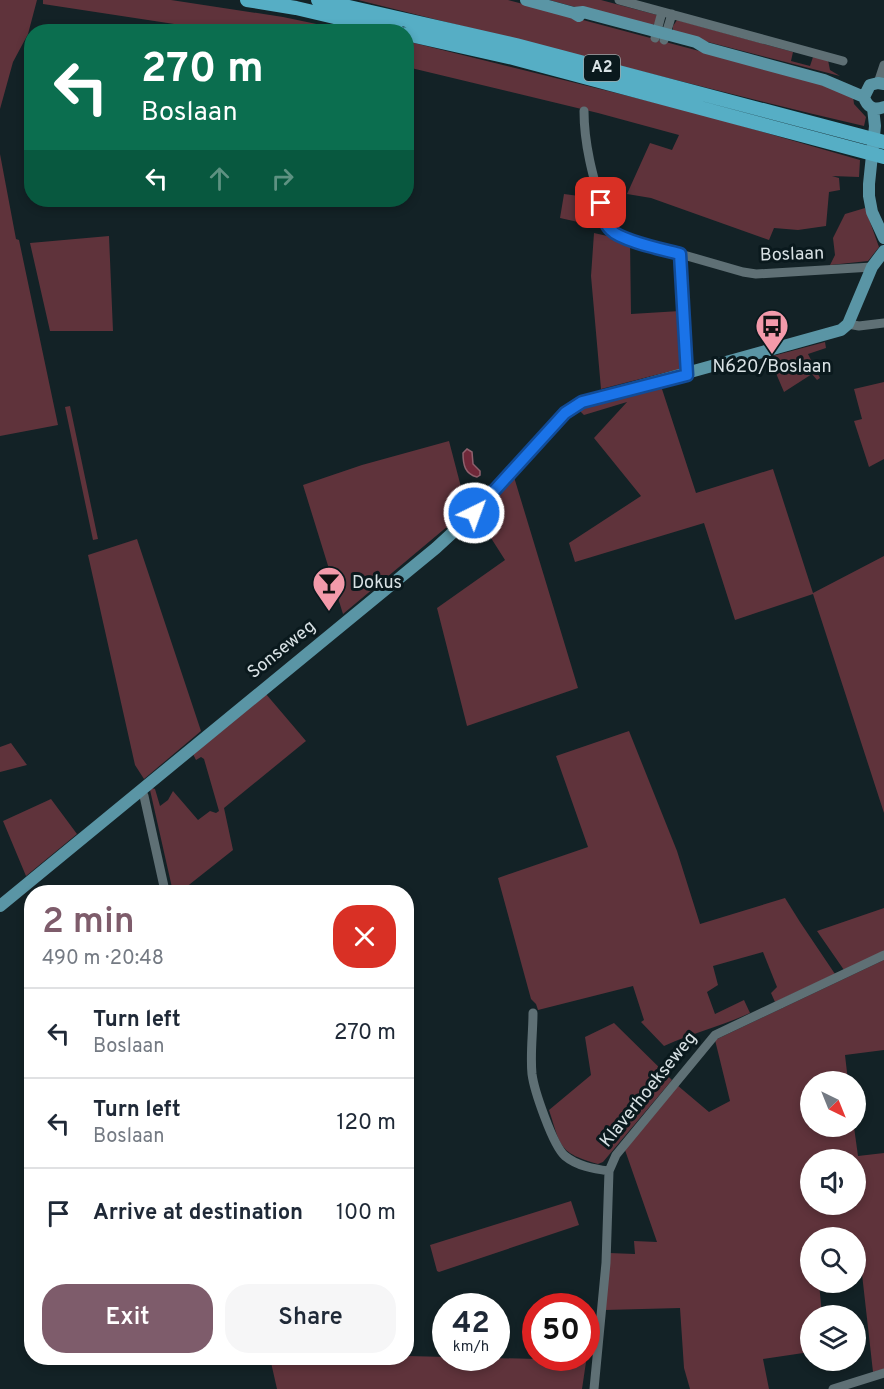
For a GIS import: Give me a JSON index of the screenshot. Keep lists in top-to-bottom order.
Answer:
{
  "streets": {
    "highway": ["A2"],
    "main road": ["Sonseweg"],
    "street": ["Boslaan", "Klaverhoekseweg"]
  },
  "places": {
    "bus stop": ["N620/Boslaan"],
    "bar": ["Dokus"]
  },
  "north": "bottom right",
  "page": {
    "turn": ["270 m", "Boslaan"],
    "heading": ["2 min", "490 m · 20:48"],
    "list": [
      {
        "name": "Turn left",
        "note": "Boslaan",
        "value": "270 m"
      },
      {
        "name": "Turn left",
        "note": "Boslaan",
        "value": "120 m"
      },
      {
        "name": "Arrive at destination",
        "value": "100 m"
      }
    ],
    "buttons": ["Exit", "Share"],
    "speed": "42 km/h",
    "limit": "50"
  }
}
